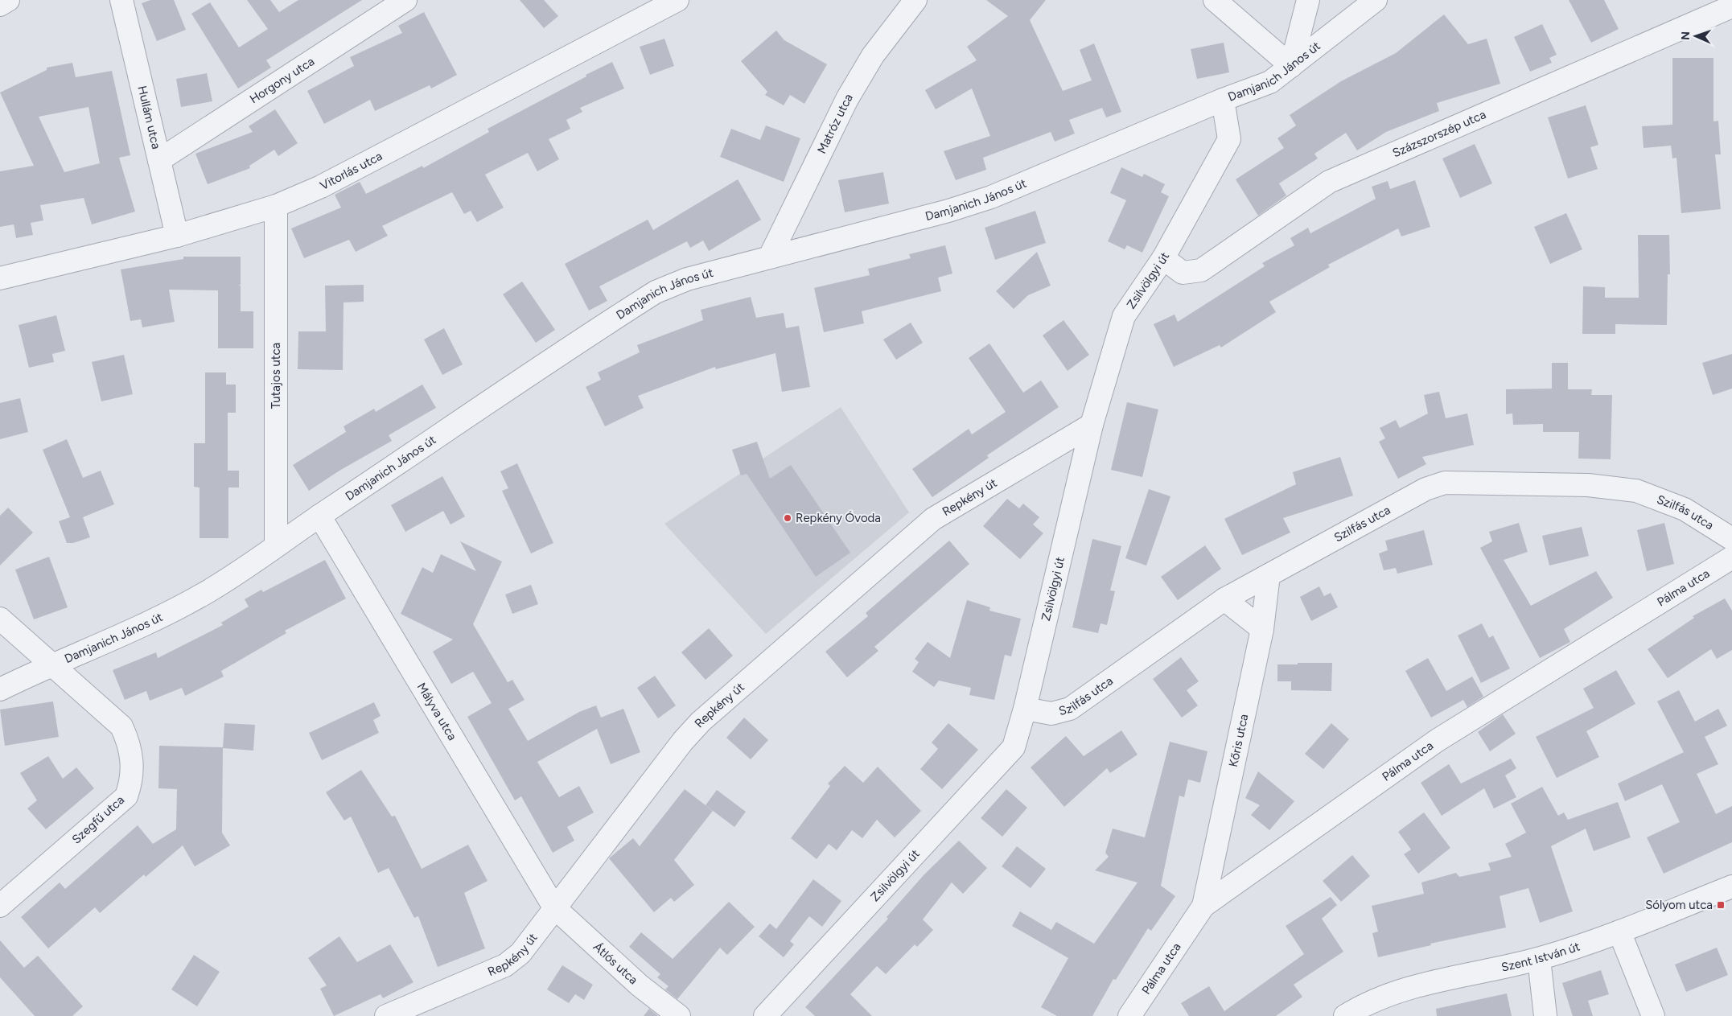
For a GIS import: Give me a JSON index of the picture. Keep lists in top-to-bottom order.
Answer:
{
  "streets": {
    "street": [
      "Damjanich János út",
      "Horgony utca",
      "Hullám utca",
      "Matróz utca",
      "Százszorszép utca",
      "Vitorlás utca",
      "Zsilvölgyi út",
      "Tutajos utca",
      "Repkény út",
      "Szilfás utca",
      "Pálma utca",
      "Mályva utca",
      "Kőris utca",
      "Szegfű utca",
      "Szent István út",
      "Átlós utca"
    ]
  },
  "crossings": [
    ["Damjanich János út", "Matróz utca"],
    ["Damjanich János út", "Zsilvölgyi út"],
    ["Damjanich János út", "Tutajos utca"],
    ["Damjanich János út", "Mályva utca"],
    ["Damjanich János út", "Szegfű utca"],
    ["Horgony utca", "Hullám utca"],
    ["Hullám utca", "Vitorlás utca"],
    ["Százszorszép utca", "Zsilvölgyi út"],
    ["Vitorlás utca", "Tutajos utca"],
    ["Zsilvölgyi út", "Repkény út"],
    ["Zsilvölgyi út", "Szilfás utca"],
    ["Repkény út", "Mályva utca"],
    ["Repkény út", "Átlós utca"],
    ["Szilfás utca", "Kőris utca"],
    ["Pálma utca", "Kőris utca"],
    ["Mályva utca", "Átlós utca"]
  ],
  "places": {
    "other": ["Repkény Óvoda"],
    "transit": ["Sólyom utca"]
  },
  "north": "left"
}
